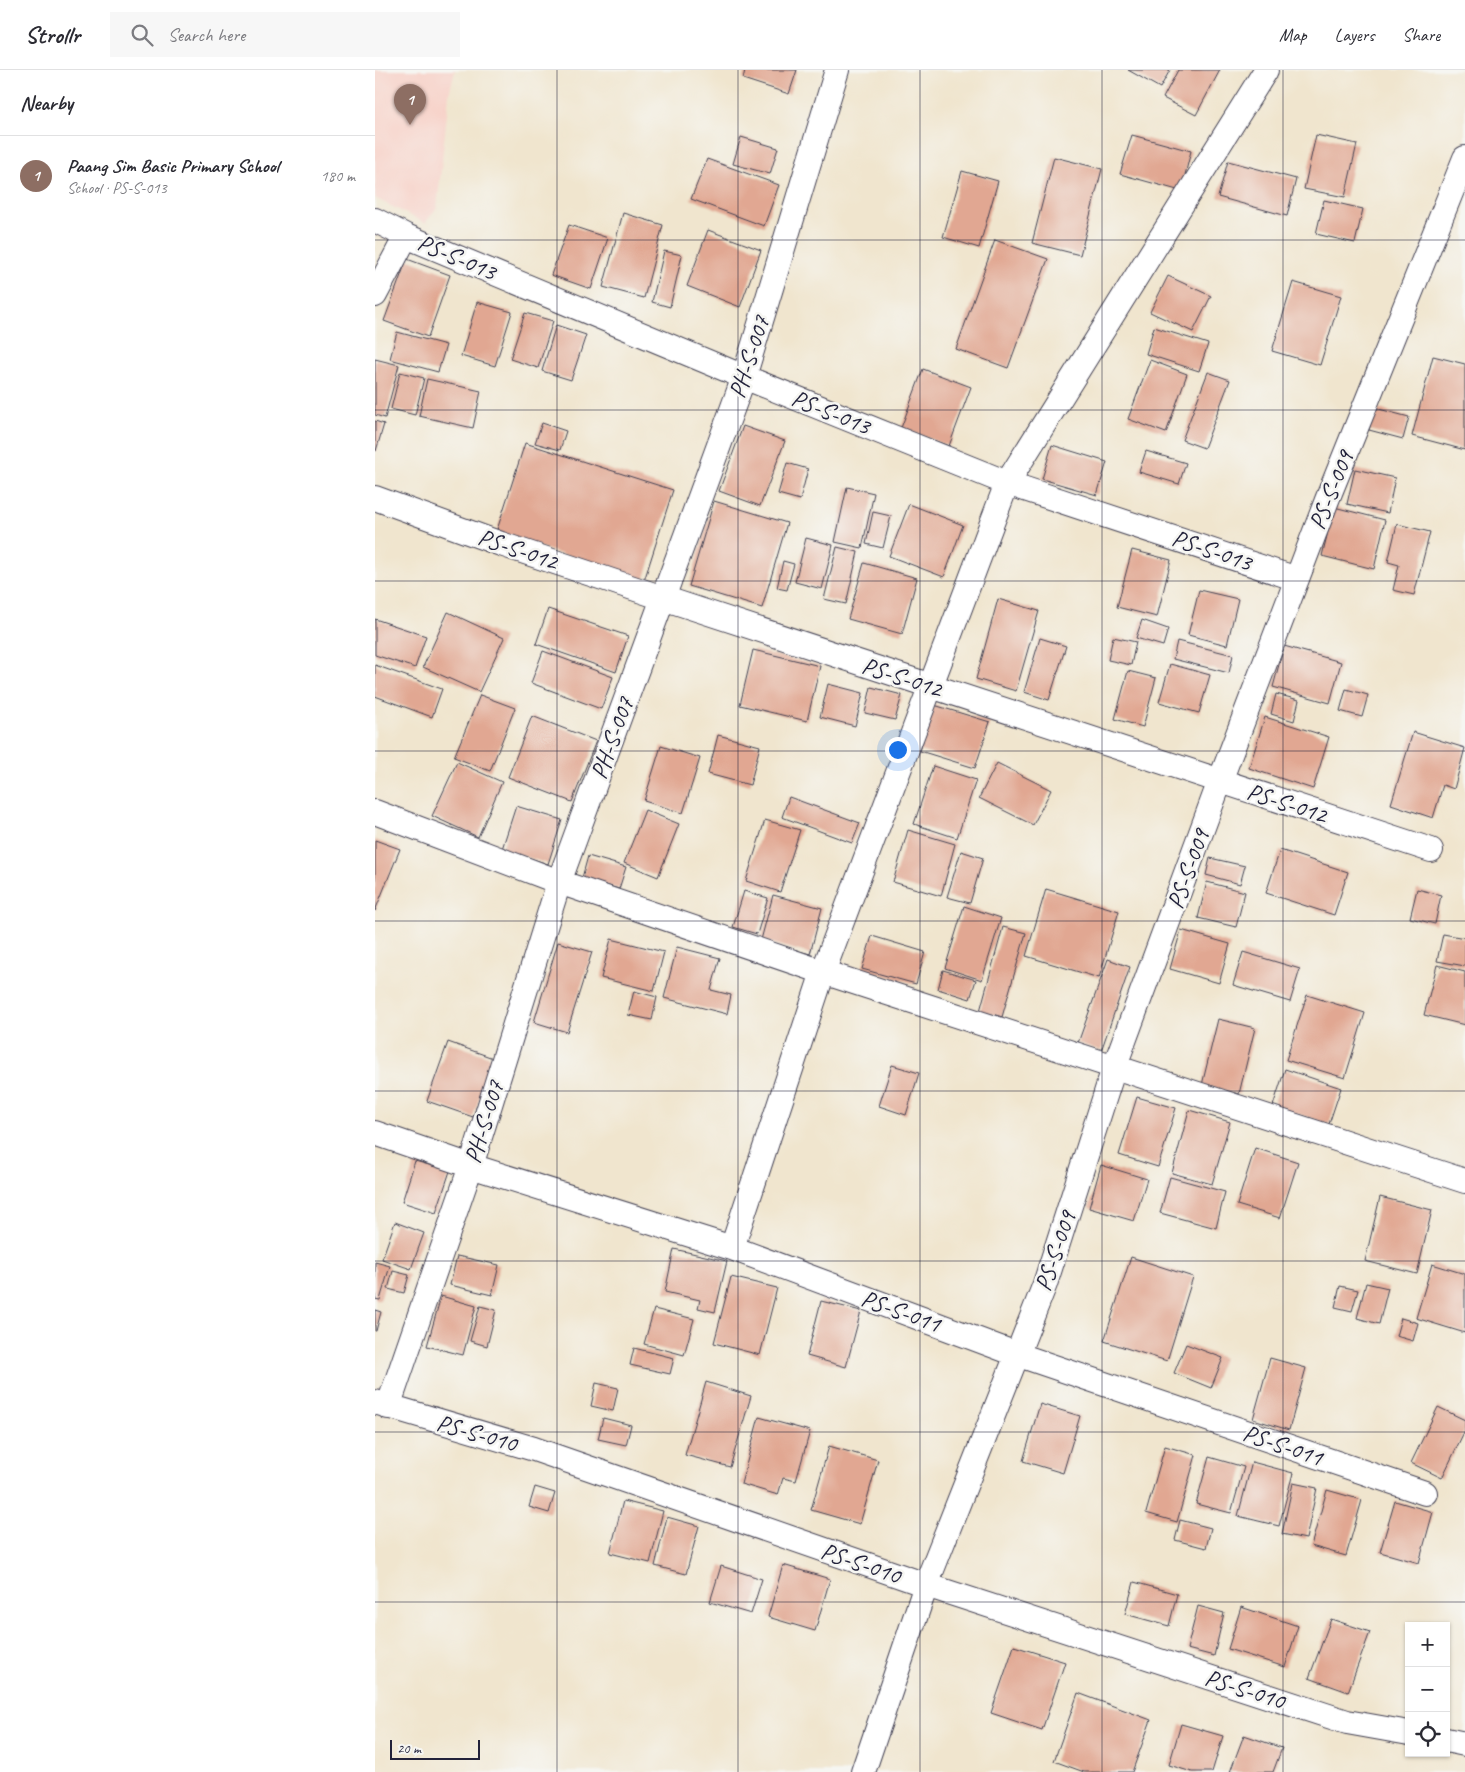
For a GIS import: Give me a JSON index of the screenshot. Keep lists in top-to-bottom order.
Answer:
{
  "streets": {
    "street": [
      "PS-S-013",
      "PH-S-007",
      "PS-S-009",
      "PS-S-012",
      "PS-S-011",
      "PS-S-010"
    ]
  },
  "crossings": [
    ["PS-S-013", "PH-S-007"],
    ["PS-S-013", "PS-S-009"],
    ["PH-S-007", "PS-S-012"],
    ["PH-S-007", "PS-S-011"],
    ["PH-S-007", "PS-S-010"],
    ["PS-S-009", "PS-S-012"],
    ["PS-S-009", "PS-S-011"],
    ["PS-S-009", "PS-S-010"]
  ],
  "scale_bar": "20 m",
  "page": {
    "header": "Strollr",
    "search": "Search here",
    "nav": ["Map", "Layers", "Share"],
    "heading": "Nearby",
    "pins": "1",
    "list": [
      {
        "mark": "1",
        "name": "Paang Sim Basic Primary School",
        "note": "School · PS-S-013",
        "value": "180 m"
      }
    ],
    "map_buttons": ["+", "−"],
    "scale": "20 m"
  }
}
